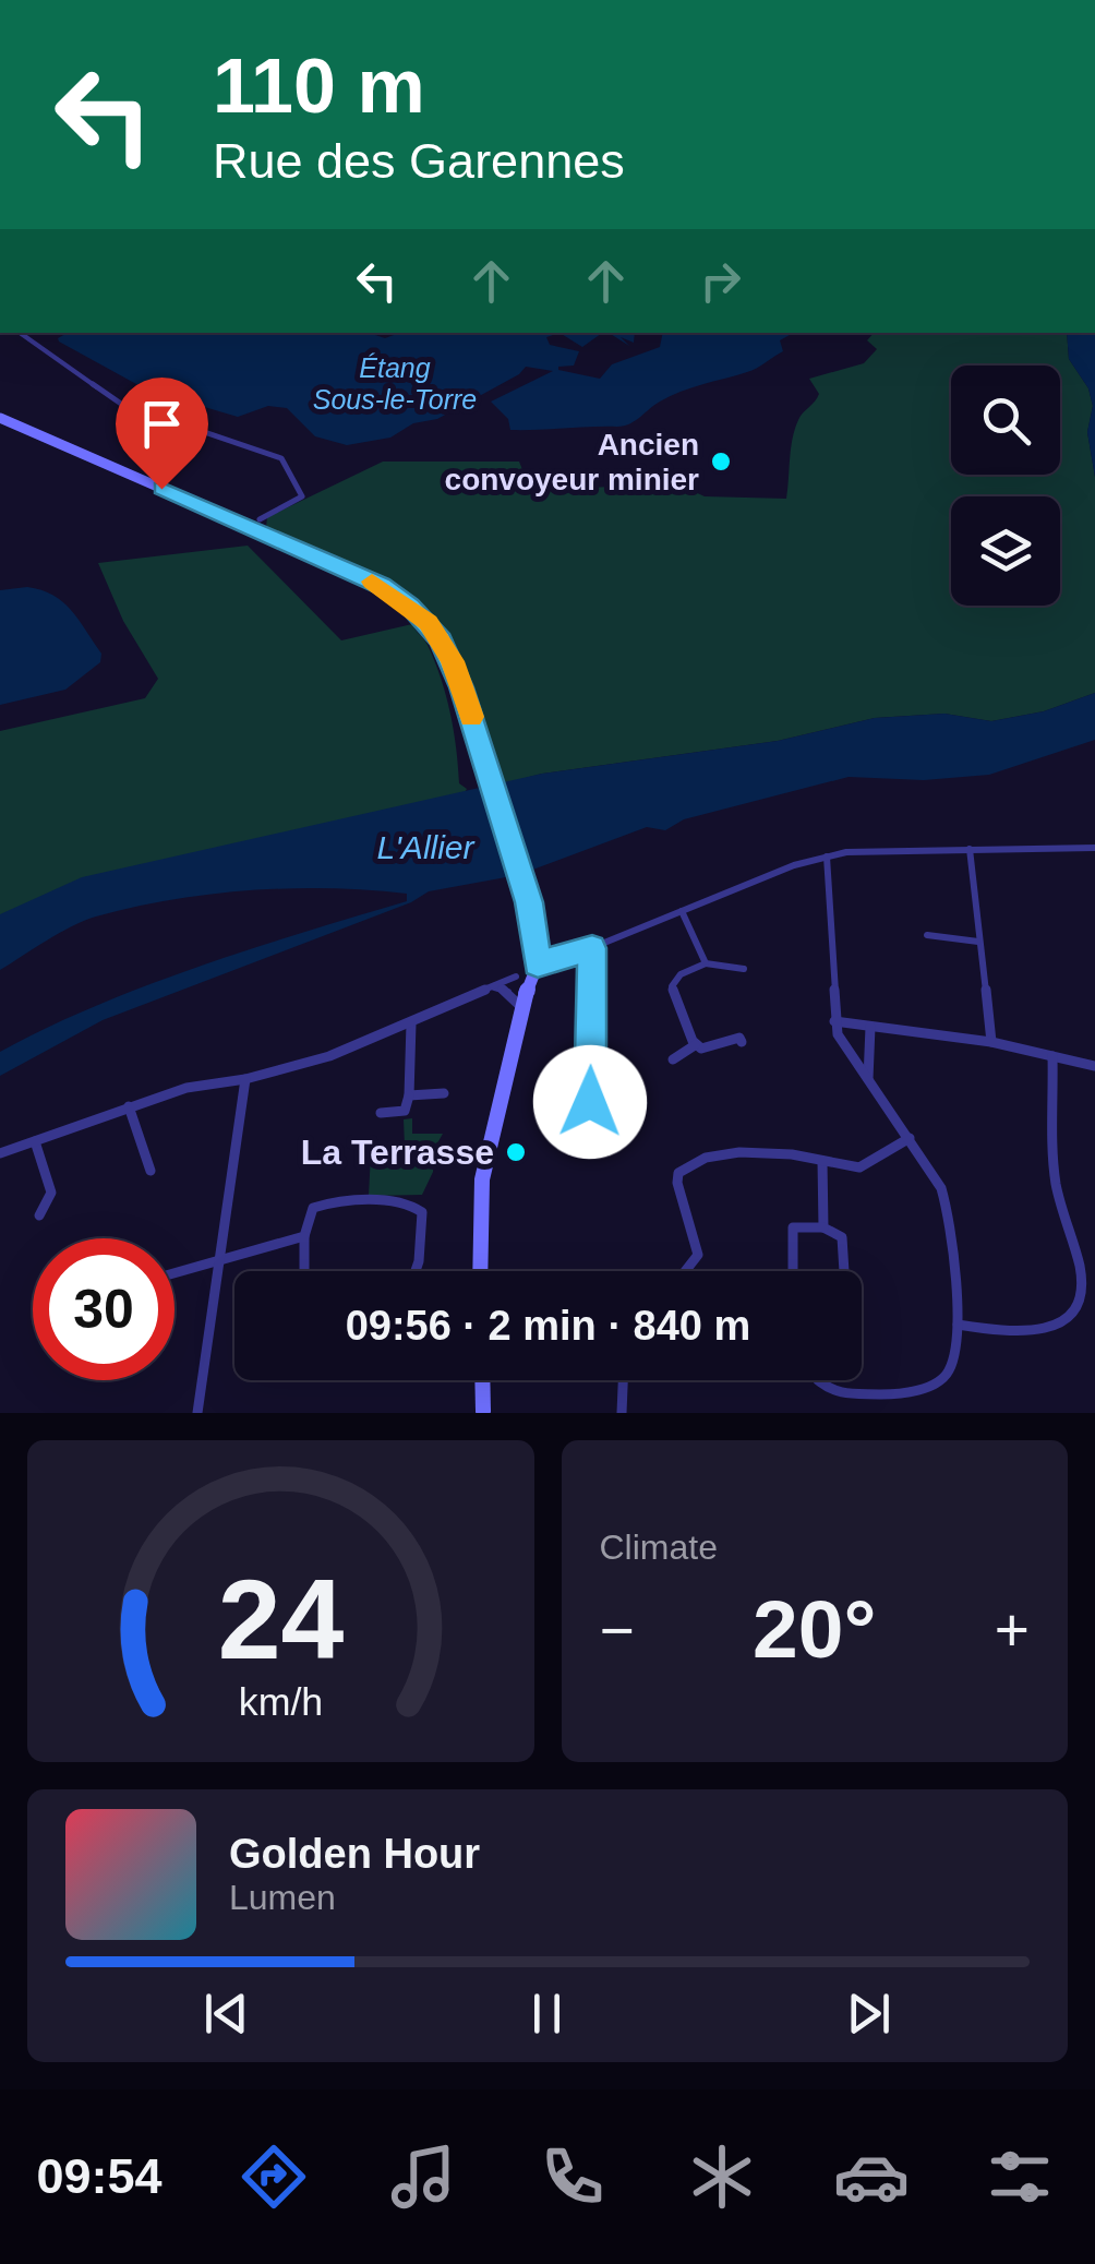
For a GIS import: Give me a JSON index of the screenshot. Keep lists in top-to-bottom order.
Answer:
{
  "water": ["Étang Sous-le-Torre", "L'Allier"],
  "places": ["Ancien convoyeur minier", "La Terrasse"],
  "page": {
    "turn": ["110 m", "Rue des Garennes"],
    "limit": "30",
    "trip": "09:56 · 2 min · 840 m",
    "tile": "Climate",
    "heat": ["−", "20°", "+"],
    "song": ["Golden Hour", "Lumen"],
    "tabs": "09:54",
    "gauge": ["24", "km/h"]
  }
}
